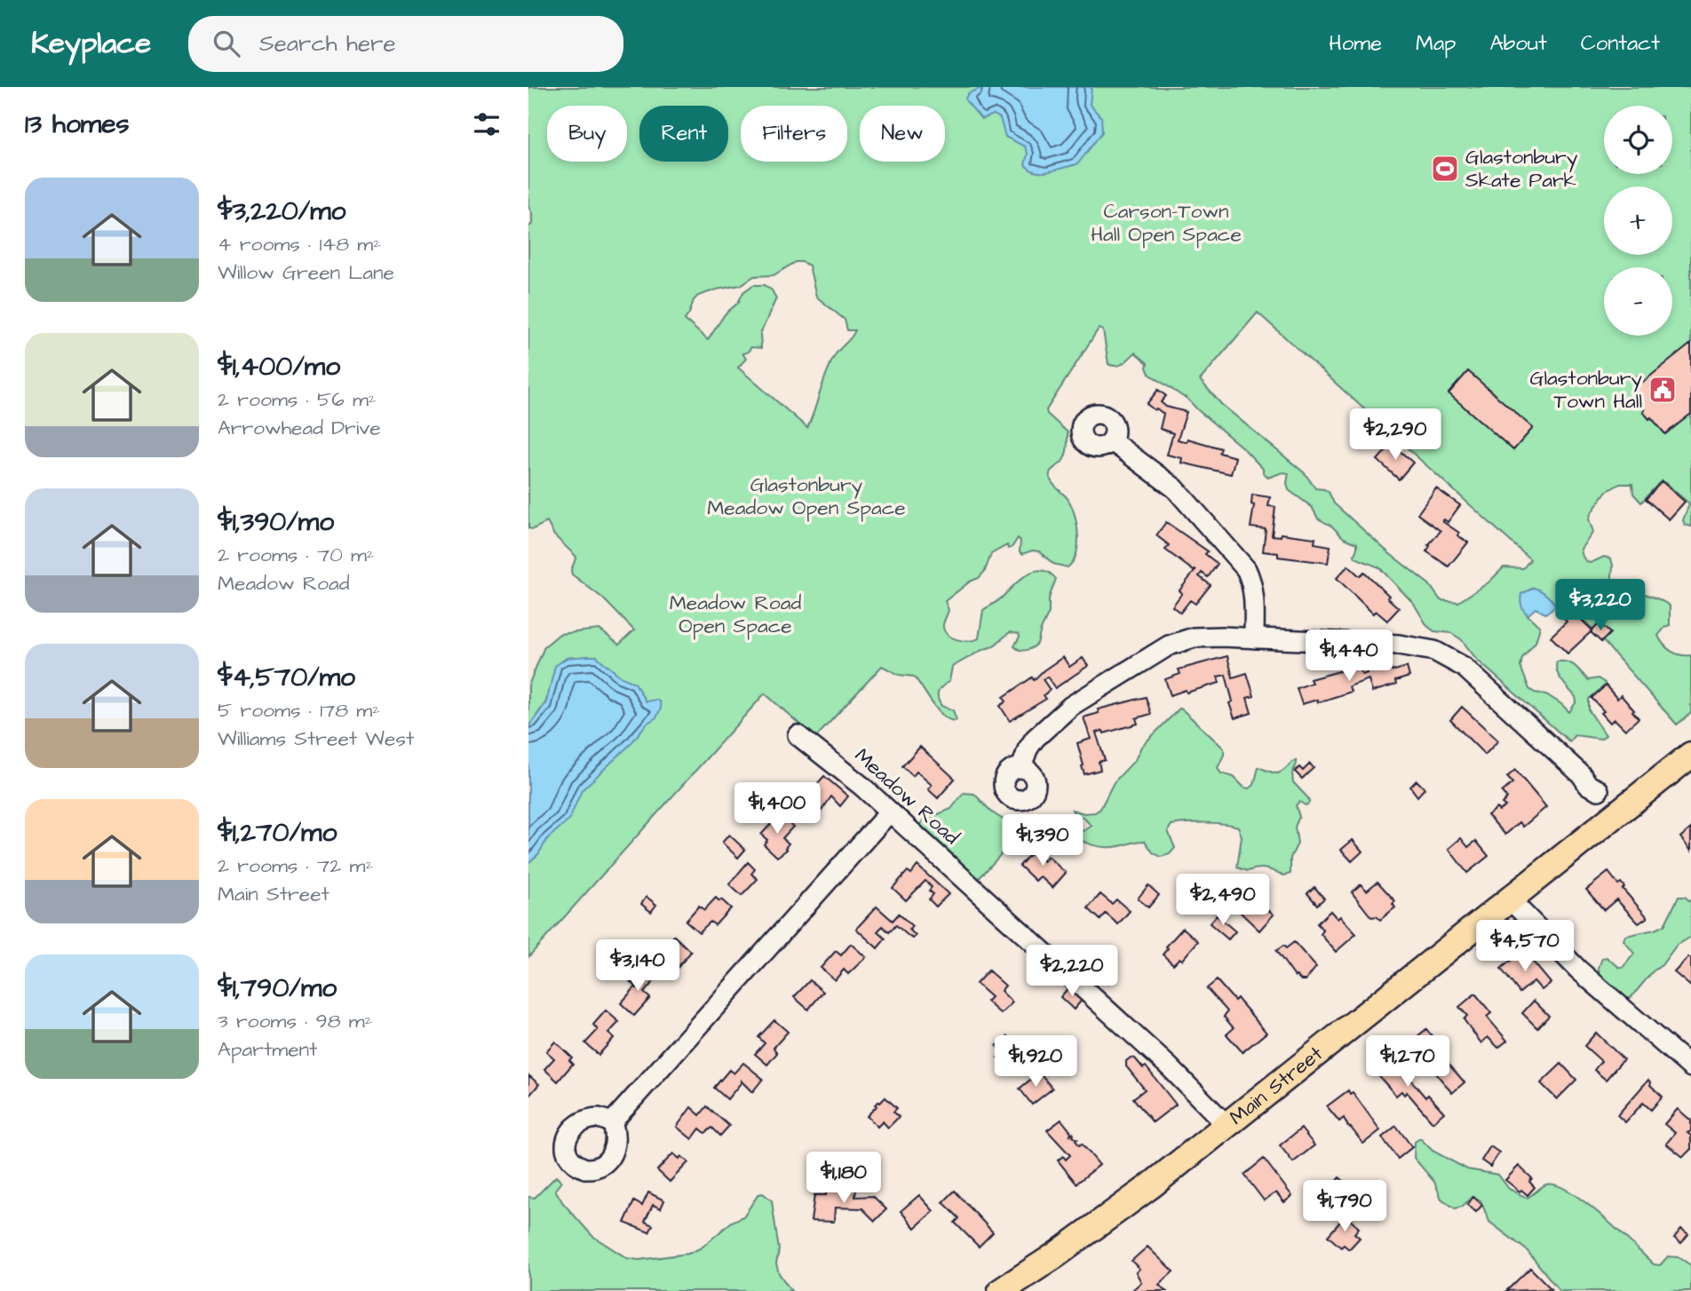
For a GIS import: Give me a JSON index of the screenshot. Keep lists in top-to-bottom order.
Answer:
{
  "streets": {
    "main road": ["Main Street"],
    "street": ["Meadow Road"]
  },
  "crossings": [
    ["Meadow Road", "Main Street"]
  ],
  "parks": ["Carson–Town Hall Open Space", "Glastonbury Meadow Open Space", "Meadow Road Open Space"],
  "places": {
    "sports": ["Glastonbury Skate Park"],
    "public building": ["Glastonbury Town Hall"]
  },
  "page": {
    "header": "Keyplace",
    "search": "Search here",
    "nav": [
      "Home",
      "Map",
      "About",
      "Contact"
    ],
    "heading": "13 homes",
    "map_buttons": ["+", "−"],
    "chip": [
      "Buy",
      "Rent",
      "Filters",
      "New"
    ],
    "list": [
      {
        "name": "$3,220/mo",
        "note": "4 rooms · 148 m² · Willow Green Lane"
      },
      {
        "name": "$1,400/mo",
        "note": "2 rooms · 56 m² · Arrowhead Drive"
      },
      {
        "name": "$1,390/mo",
        "note": "2 rooms · 70 m² · Meadow Road"
      },
      {
        "name": "$4,570/mo",
        "note": "5 rooms · 178 m² · Williams Street West"
      },
      {
        "name": "$1,270/mo",
        "note": "2 rooms · 72 m² · Main Street"
      },
      {
        "name": "$1,790/mo",
        "note": "3 rooms · 98 m² · Apartment"
      }
    ],
    "price": [
      "$2,290",
      "$3,220",
      "$1,440",
      "$1,400",
      "$1,390",
      "$2,490",
      "$4,570",
      "$3,140",
      "$2,220",
      "$1,920",
      "$1,270",
      "$1,180",
      "$1,790"
    ]
  }
}
